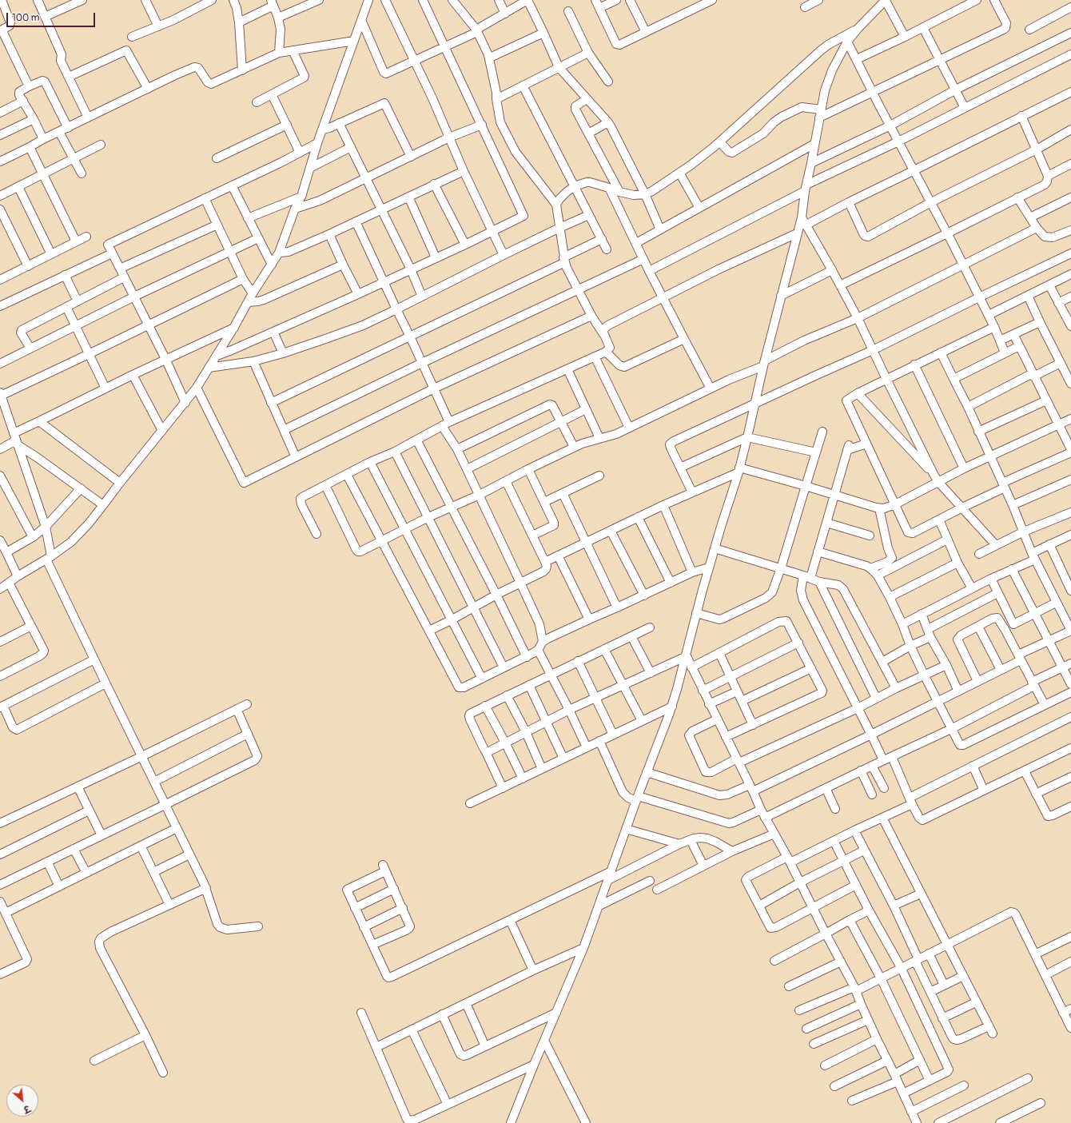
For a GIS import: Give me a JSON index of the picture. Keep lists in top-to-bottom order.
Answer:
{
  "scale_bar": "100 m",
  "north": "bottom right"
}
